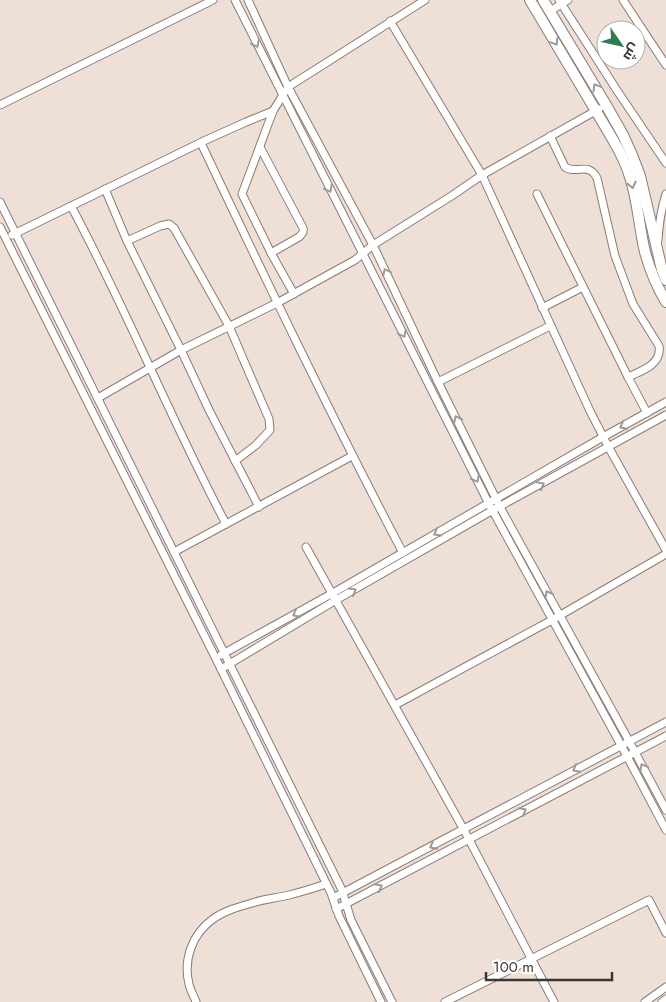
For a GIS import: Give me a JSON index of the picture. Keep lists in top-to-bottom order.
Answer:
{
  "scale_bar": "100 m",
  "north": "bottom right"
}
